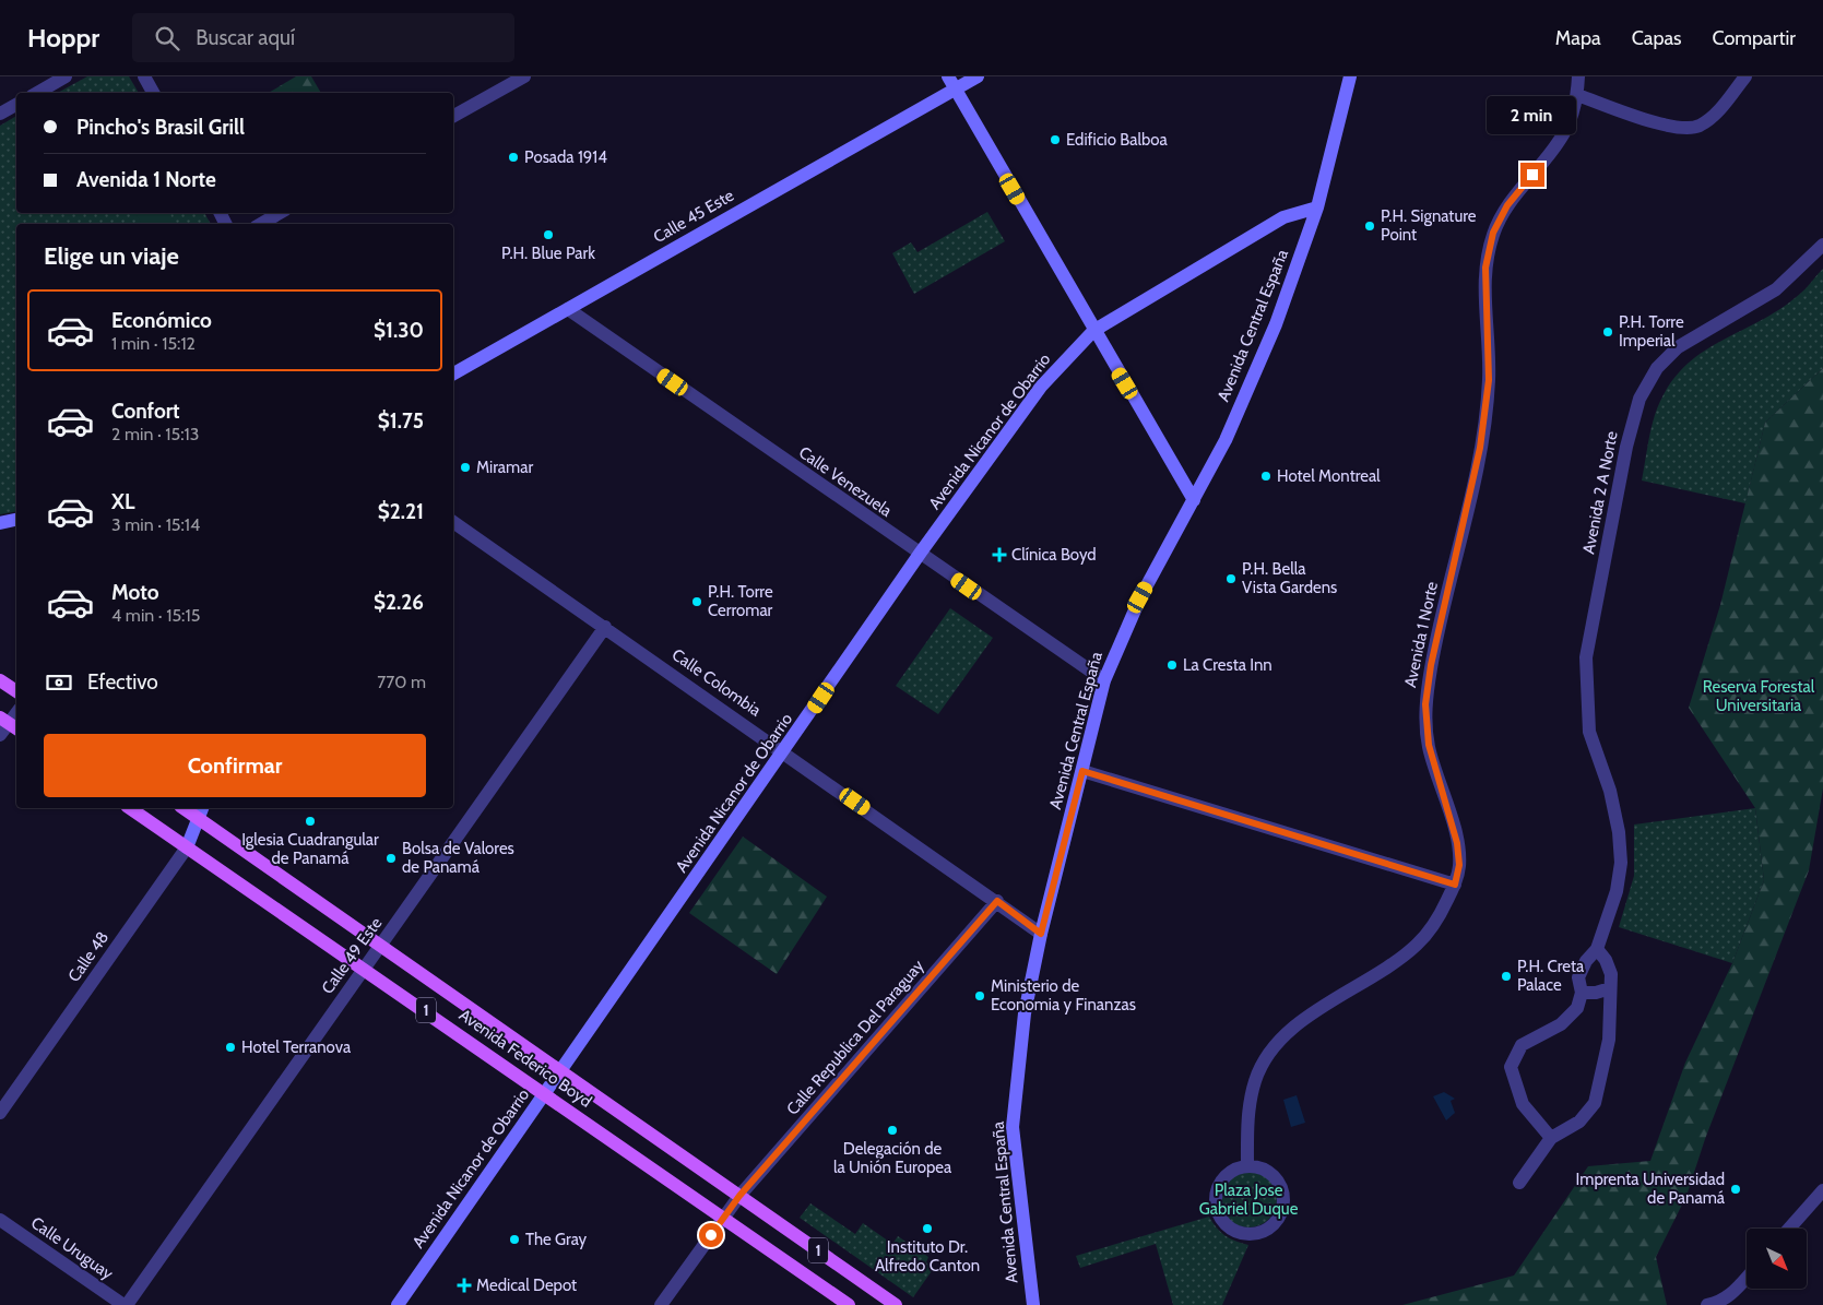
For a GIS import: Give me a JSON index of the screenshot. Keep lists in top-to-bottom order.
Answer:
{
  "streets": {
    "main road": [
      "Calle 45 Este",
      "Avenida Central España",
      "Avenida Nicanor de Obarrio",
      "Calle 48",
      "1",
      "Avenida Federico Boyd"
    ],
    "street": [
      "Calle Venezuela",
      "Avenida 2 A Norte",
      "Avenida 1 Norte",
      "Calle Colombia",
      "Calle 49 Este",
      "Calle Republica Del Paraguay",
      "Calle Uruguay"
    ]
  },
  "crossings": [
    ["Calle 45 Este", "Calle Venezuela"],
    ["Avenida Central España", "Avenida Nicanor de Obarrio"],
    ["Avenida Central España", "Calle Venezuela"],
    ["Avenida Central España", "Calle Colombia"],
    ["Avenida Nicanor de Obarrio", "Calle Venezuela"],
    ["Avenida Nicanor de Obarrio", "Calle Colombia"],
    ["Avenida Nicanor de Obarrio", "Avenida Federico Boyd"],
    ["Calle Colombia", "Calle 49 Este"],
    ["Calle Colombia", "Calle Republica Del Paraguay"],
    ["Calle 49 Este", "Avenida Federico Boyd"],
    ["Calle 49 Este", "Calle Uruguay"],
    ["Calle 48", "Avenida Federico Boyd"],
    ["Calle Republica Del Paraguay", "Avenida Federico Boyd"]
  ],
  "parks": ["Reserva Forestal Universitaria", "Plaza Jose Gabriel Duque"],
  "places": {
    "other": [
      "Edificio Balboa",
      "Posada 1914",
      "P.H. Signature Point",
      "P.H. Blue Park",
      "P.H. Torre Imperial",
      "Miramar",
      "Hotel Montreal",
      "P.H. Bella Vista Gardens",
      "P.H. Torre Cerromar",
      "La Cresta Inn",
      "Iglesia Cuadrangular de Panamá",
      "Bolsa de Valores de Panamá",
      "P.H. Creta Palace",
      "Ministerio de Economia y Finanzas",
      "Hotel Terranova",
      "Delegación de la Unión Europea",
      "Imprenta Universidad de Panamá",
      "Instituto Dr. Alfredo Canton",
      "The Gray"
    ],
    "health": ["Clínica Boyd", "Medical Depot"]
  },
  "north": "bottom right",
  "page": {
    "header": "Hoppr",
    "search": "Buscar aquí",
    "nav": ["Mapa", "Capas", "Compartir"],
    "banner": ["Pincho's Brasil Grill", "Avenida 1 Norte"],
    "bubble": "2 min",
    "heading": "Elige un viaje",
    "list": [
      {
        "name": "Económico",
        "note": "1 min · 15:12",
        "value": "$1.30"
      },
      {
        "name": "Confort",
        "note": "2 min · 15:13",
        "value": "$1.75"
      },
      {
        "name": "XL",
        "note": "3 min · 15:14",
        "value": "$2.21"
      },
      {
        "name": "Moto",
        "note": "4 min · 15:15",
        "value": "$2.26"
      }
    ],
    "pay": ["Efectivo", "770 m"],
    "buttons": "Confirmar"
  }
}
